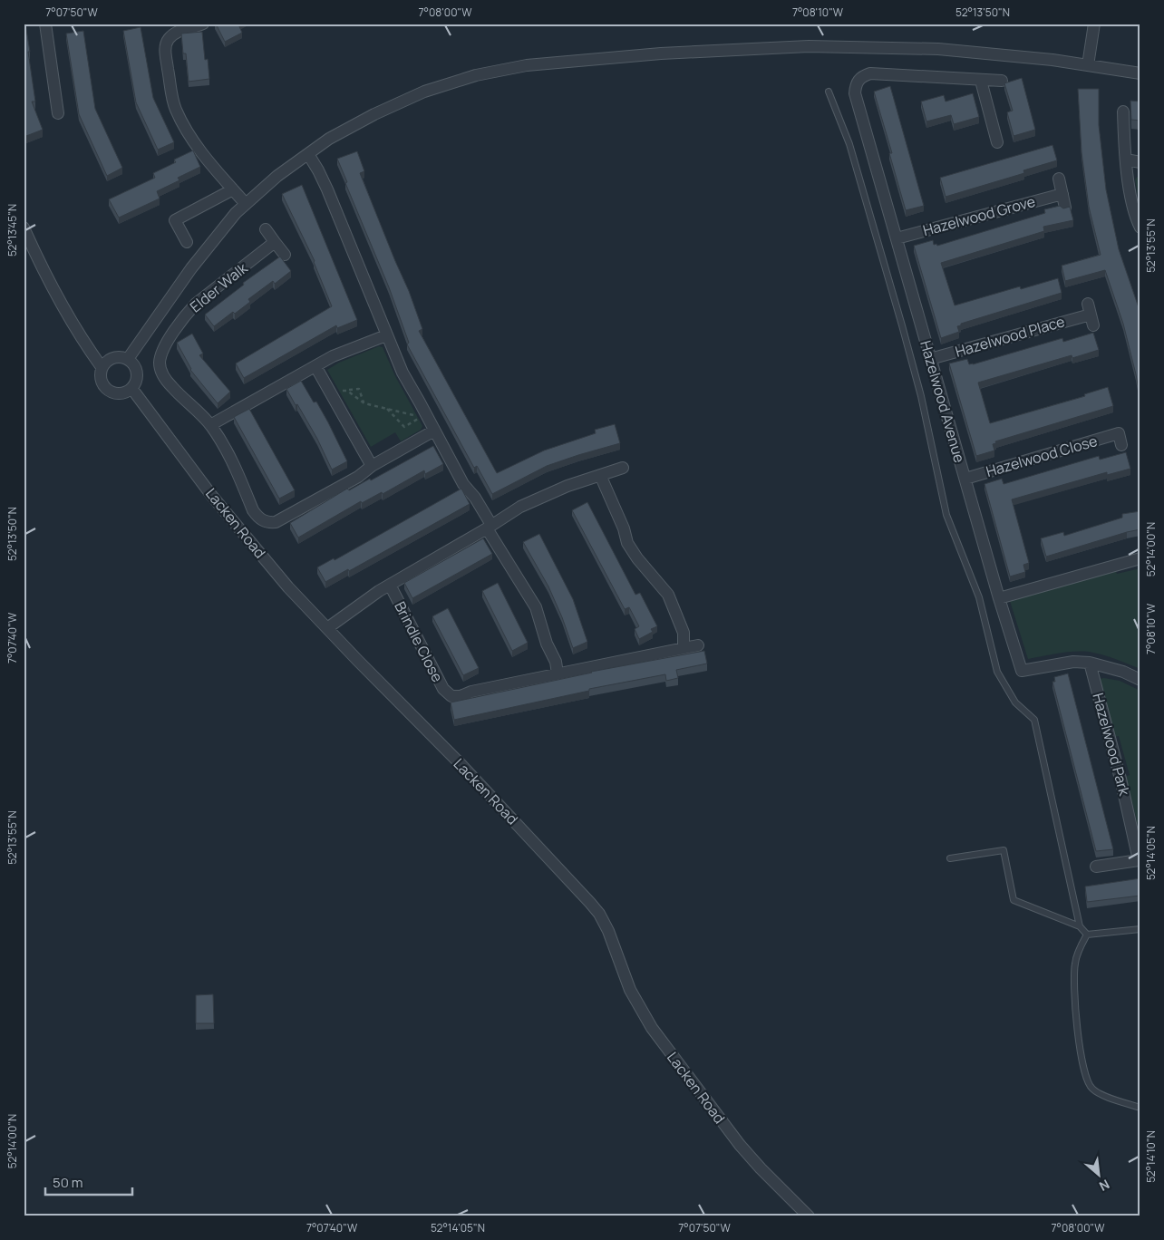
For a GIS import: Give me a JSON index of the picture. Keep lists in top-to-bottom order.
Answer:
{
  "streets": {
    "street": [
      "Hazelwood Grove",
      "Elder Walk",
      "Hazelwood Place",
      "Hazelwood Avenue",
      "Hazelwood Close",
      "Lacken Road",
      "Brindle Close",
      "Hazelwood Park"
    ]
  },
  "crossings": [
    ["Hazelwood Grove", "Hazelwood Avenue"],
    ["Hazelwood Place", "Hazelwood Avenue"],
    ["Hazelwood Avenue", "Hazelwood Close"],
    ["Hazelwood Avenue", "Hazelwood Park"],
    ["Lacken Road", "Brindle Close"]
  ],
  "scale_bar": "50 m",
  "north": "bottom right",
  "coordinates": [
    "7°07'50\"W",
    "7°08'00\"W",
    "7°08'10\"W",
    "52°13'50\"N",
    "52°13'45\"N",
    "52°13'55\"N",
    "52°14'00\"N",
    "7°07'40\"W",
    "52°14'05\"N",
    "52°14'10\"N"
  ]
}
